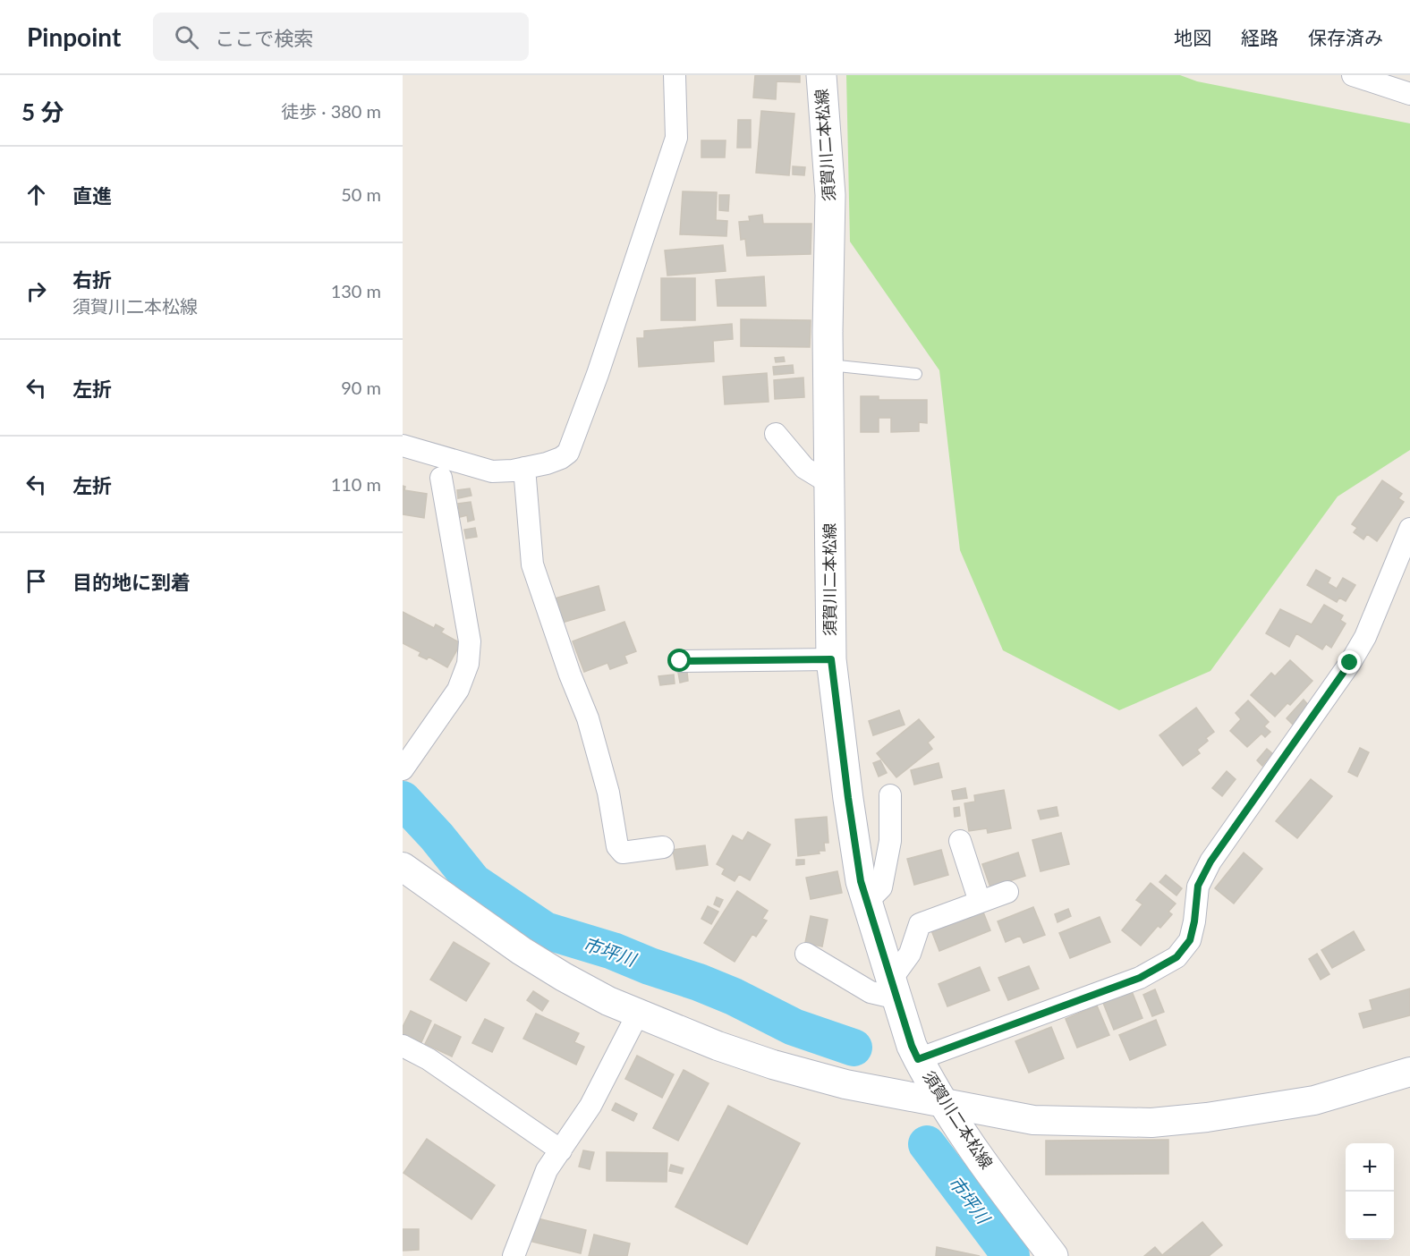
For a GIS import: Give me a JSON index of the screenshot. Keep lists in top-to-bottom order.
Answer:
{
  "streets": {
    "main road": ["須賀川二本松線"]
  },
  "water": ["市坪川"],
  "page": {
    "header": "Pinpoint",
    "search": "ここで検索",
    "nav": ["地図", "経路", "保存済み"],
    "heading": ["5 分", "徒歩 · 380 m"],
    "list": [
      ["直進", "50 m"],
      ["右折", "須賀川二本松線", "130 m"],
      ["左折", "90 m"],
      ["左折", "110 m"],
      "目的地に到着"
    ],
    "map_buttons": ["+", "−"]
  }
}
